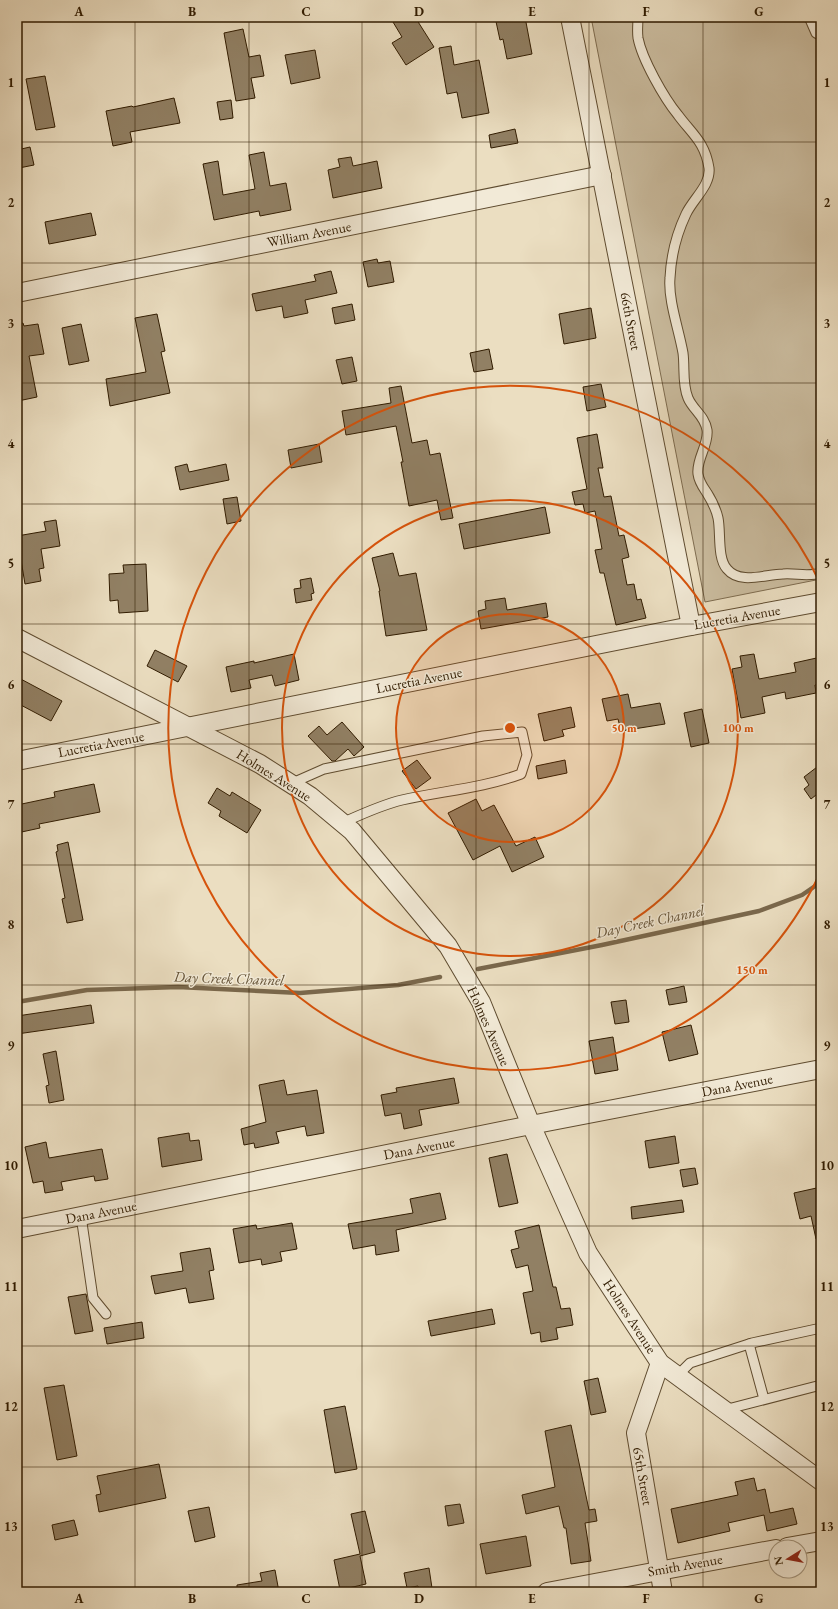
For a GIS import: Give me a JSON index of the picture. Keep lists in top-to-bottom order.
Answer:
{
  "streets": {
    "street": [
      "William Avenue",
      "66th Street",
      "Lucretia Avenue",
      "Holmes Avenue",
      "Dana Avenue",
      "65th Street",
      "Smith Avenue"
    ]
  },
  "crossings": [
    ["William Avenue", "66th Street"],
    ["66th Street", "Lucretia Avenue"],
    ["Lucretia Avenue", "Holmes Avenue"],
    ["Holmes Avenue", "Dana Avenue"],
    ["Holmes Avenue", "65th Street"],
    ["65th Street", "Smith Avenue"]
  ],
  "water": ["Day Creek Channel"],
  "north": "left",
  "grid": {
    "columns": [
      "A",
      "B",
      "C",
      "D",
      "E",
      "F",
      "G"
    ],
    "rows": [
      "1",
      "2",
      "3",
      "4",
      "5",
      "6",
      "7",
      "8",
      "9",
      "10",
      "11",
      "12",
      "13"
    ]
  },
  "rings": ["50 m", "100 m", "150 m"]
}
